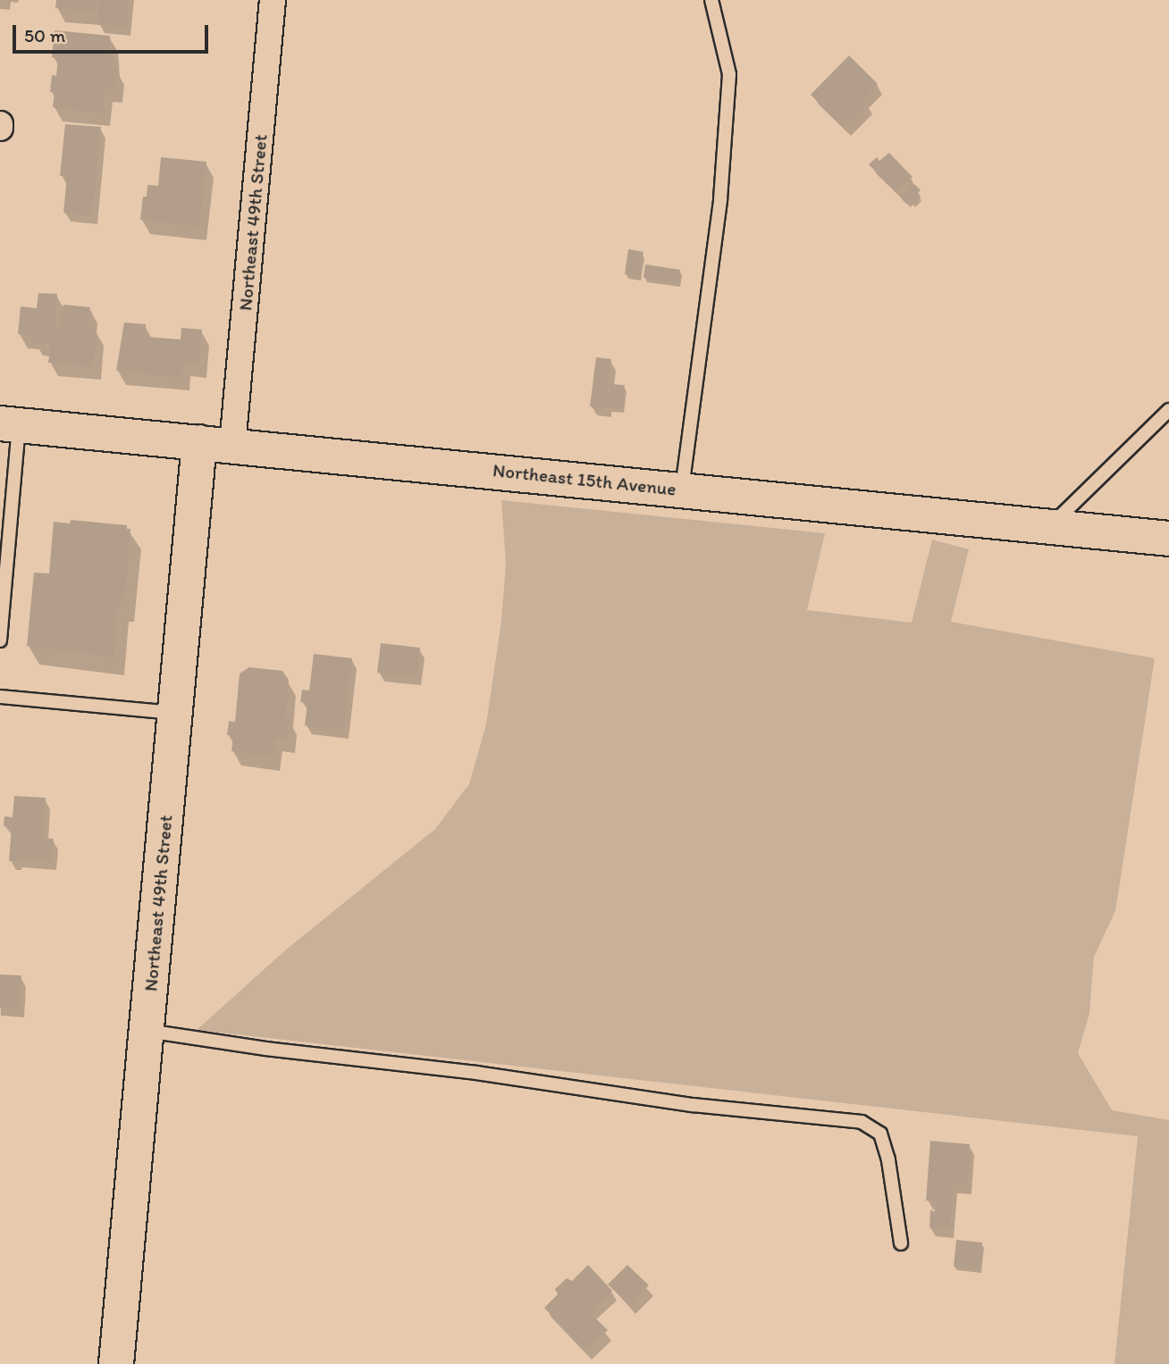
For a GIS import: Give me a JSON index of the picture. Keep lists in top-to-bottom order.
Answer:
{
  "streets": {
    "street": ["Northeast 49th Street", "Northeast 15th Avenue"]
  },
  "crossings": [
    ["Northeast 49th Street", "Northeast 15th Avenue"]
  ],
  "scale_bar": "50 m"
}
